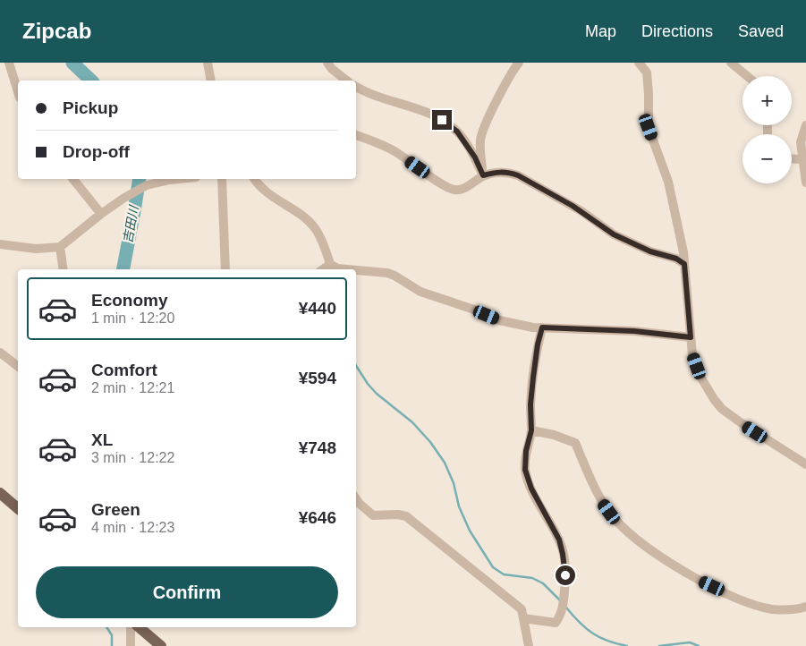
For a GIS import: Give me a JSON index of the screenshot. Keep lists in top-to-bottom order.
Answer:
{
  "water": ["吉田川"],
  "page": {
    "header": "Zipcab",
    "nav": ["Map", "Directions", "Saved"],
    "map_buttons": ["+", "−"],
    "banner": ["Pickup", "Drop-off"],
    "list": [
      {
        "name": "Economy",
        "note": "1 min · 12:20",
        "value": "¥440"
      },
      {
        "name": "Comfort",
        "note": "2 min · 12:21",
        "value": "¥594"
      },
      {
        "name": "XL",
        "note": "3 min · 12:22",
        "value": "¥748"
      },
      {
        "name": "Green",
        "note": "4 min · 12:23",
        "value": "¥646"
      }
    ],
    "buttons": "Confirm"
  }
}
